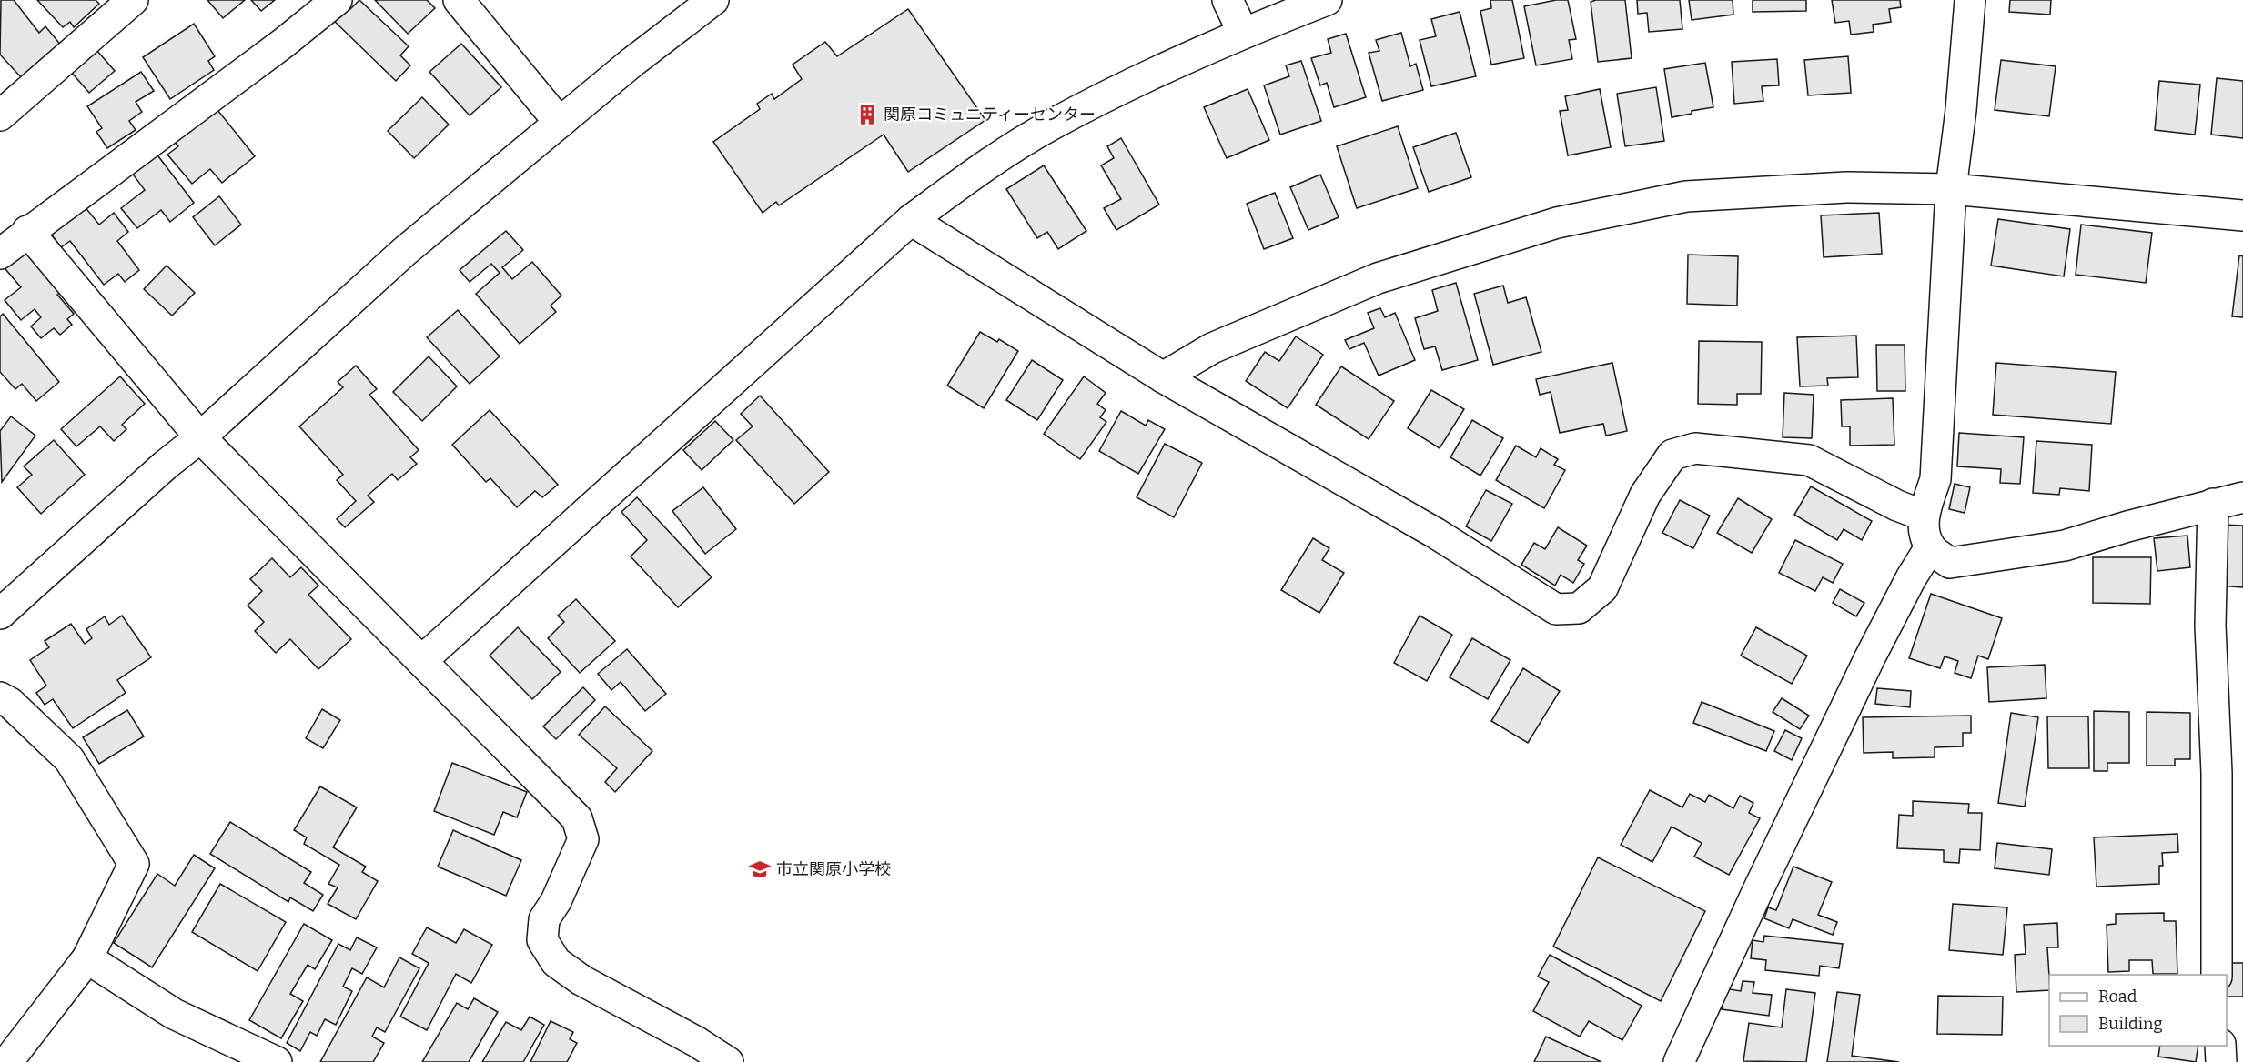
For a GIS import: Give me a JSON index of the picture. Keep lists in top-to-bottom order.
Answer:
{
  "places": {
    "building": ["関原コミュニティーセンター"],
    "school or university": ["市立関原小学校"]
  },
  "legend": ["Road", "Building"]
}
